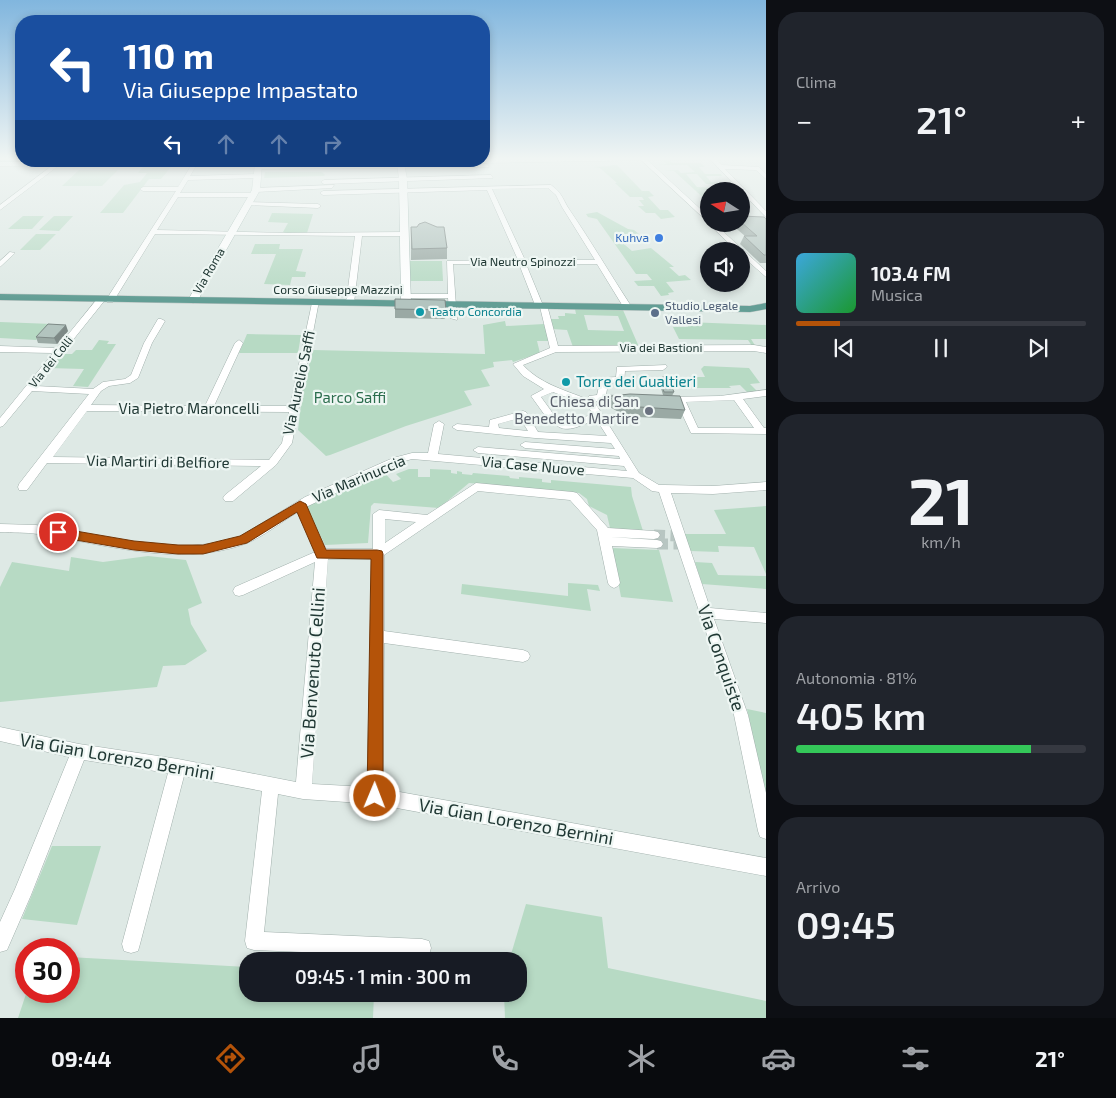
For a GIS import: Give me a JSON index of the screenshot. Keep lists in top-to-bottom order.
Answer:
{
  "streets": {
    "main road": ["Corso Giuseppe Mazzini"],
    "street": [
      "Via Neutro Spinozzi",
      "Via Roma",
      "Via dei Bastioni",
      "Via dei Colli",
      "Via Aurelio Saffi",
      "Via Pietro Maroncelli",
      "Via Martiri di Belfiore",
      "Via Case Nuove",
      "Via Marinuccia",
      "Via Conquiste",
      "Via Benvenuto Cellini",
      "Via Gian Lorenzo Bernini"
    ]
  },
  "crossings": [
    ["Via Neutro Spinozzi", "Corso Giuseppe Mazzini"],
    ["Via Roma", "Corso Giuseppe Mazzini"],
    ["Corso Giuseppe Mazzini", "Via dei Colli"],
    ["Corso Giuseppe Mazzini", "Via Aurelio Saffi"],
    ["Via Aurelio Saffi", "Via Pietro Maroncelli"],
    ["Via Aurelio Saffi", "Via Martiri di Belfiore"],
    ["Via Case Nuove", "Via Marinuccia"],
    ["Via Marinuccia", "Via Benvenuto Cellini"],
    ["Via Benvenuto Cellini", "Via Gian Lorenzo Bernini"]
  ],
  "parks": ["Parco Saffi"],
  "places": [
    "Kuhva",
    "Teatro Concordia",
    "Studio Legale Vallesi",
    "Torre dei Gualtieri",
    "Chiesa di San Benedetto Martire"
  ],
  "north": "left",
  "page": {
    "tile": [
      "Clima",
      ["21", "km/h"],
      ["Autonomia · 81%", "405 km"],
      ["Arrivo", "09:45"]
    ],
    "turn": ["110 m", "Via Giuseppe Impastato"],
    "heat": ["−", "21°", "+"],
    "song": ["103.4 FM", "Musica"],
    "limit": "30",
    "trip": "09:45 · 1 min · 300 m",
    "tabs": ["09:44", "21°"]
  }
}
